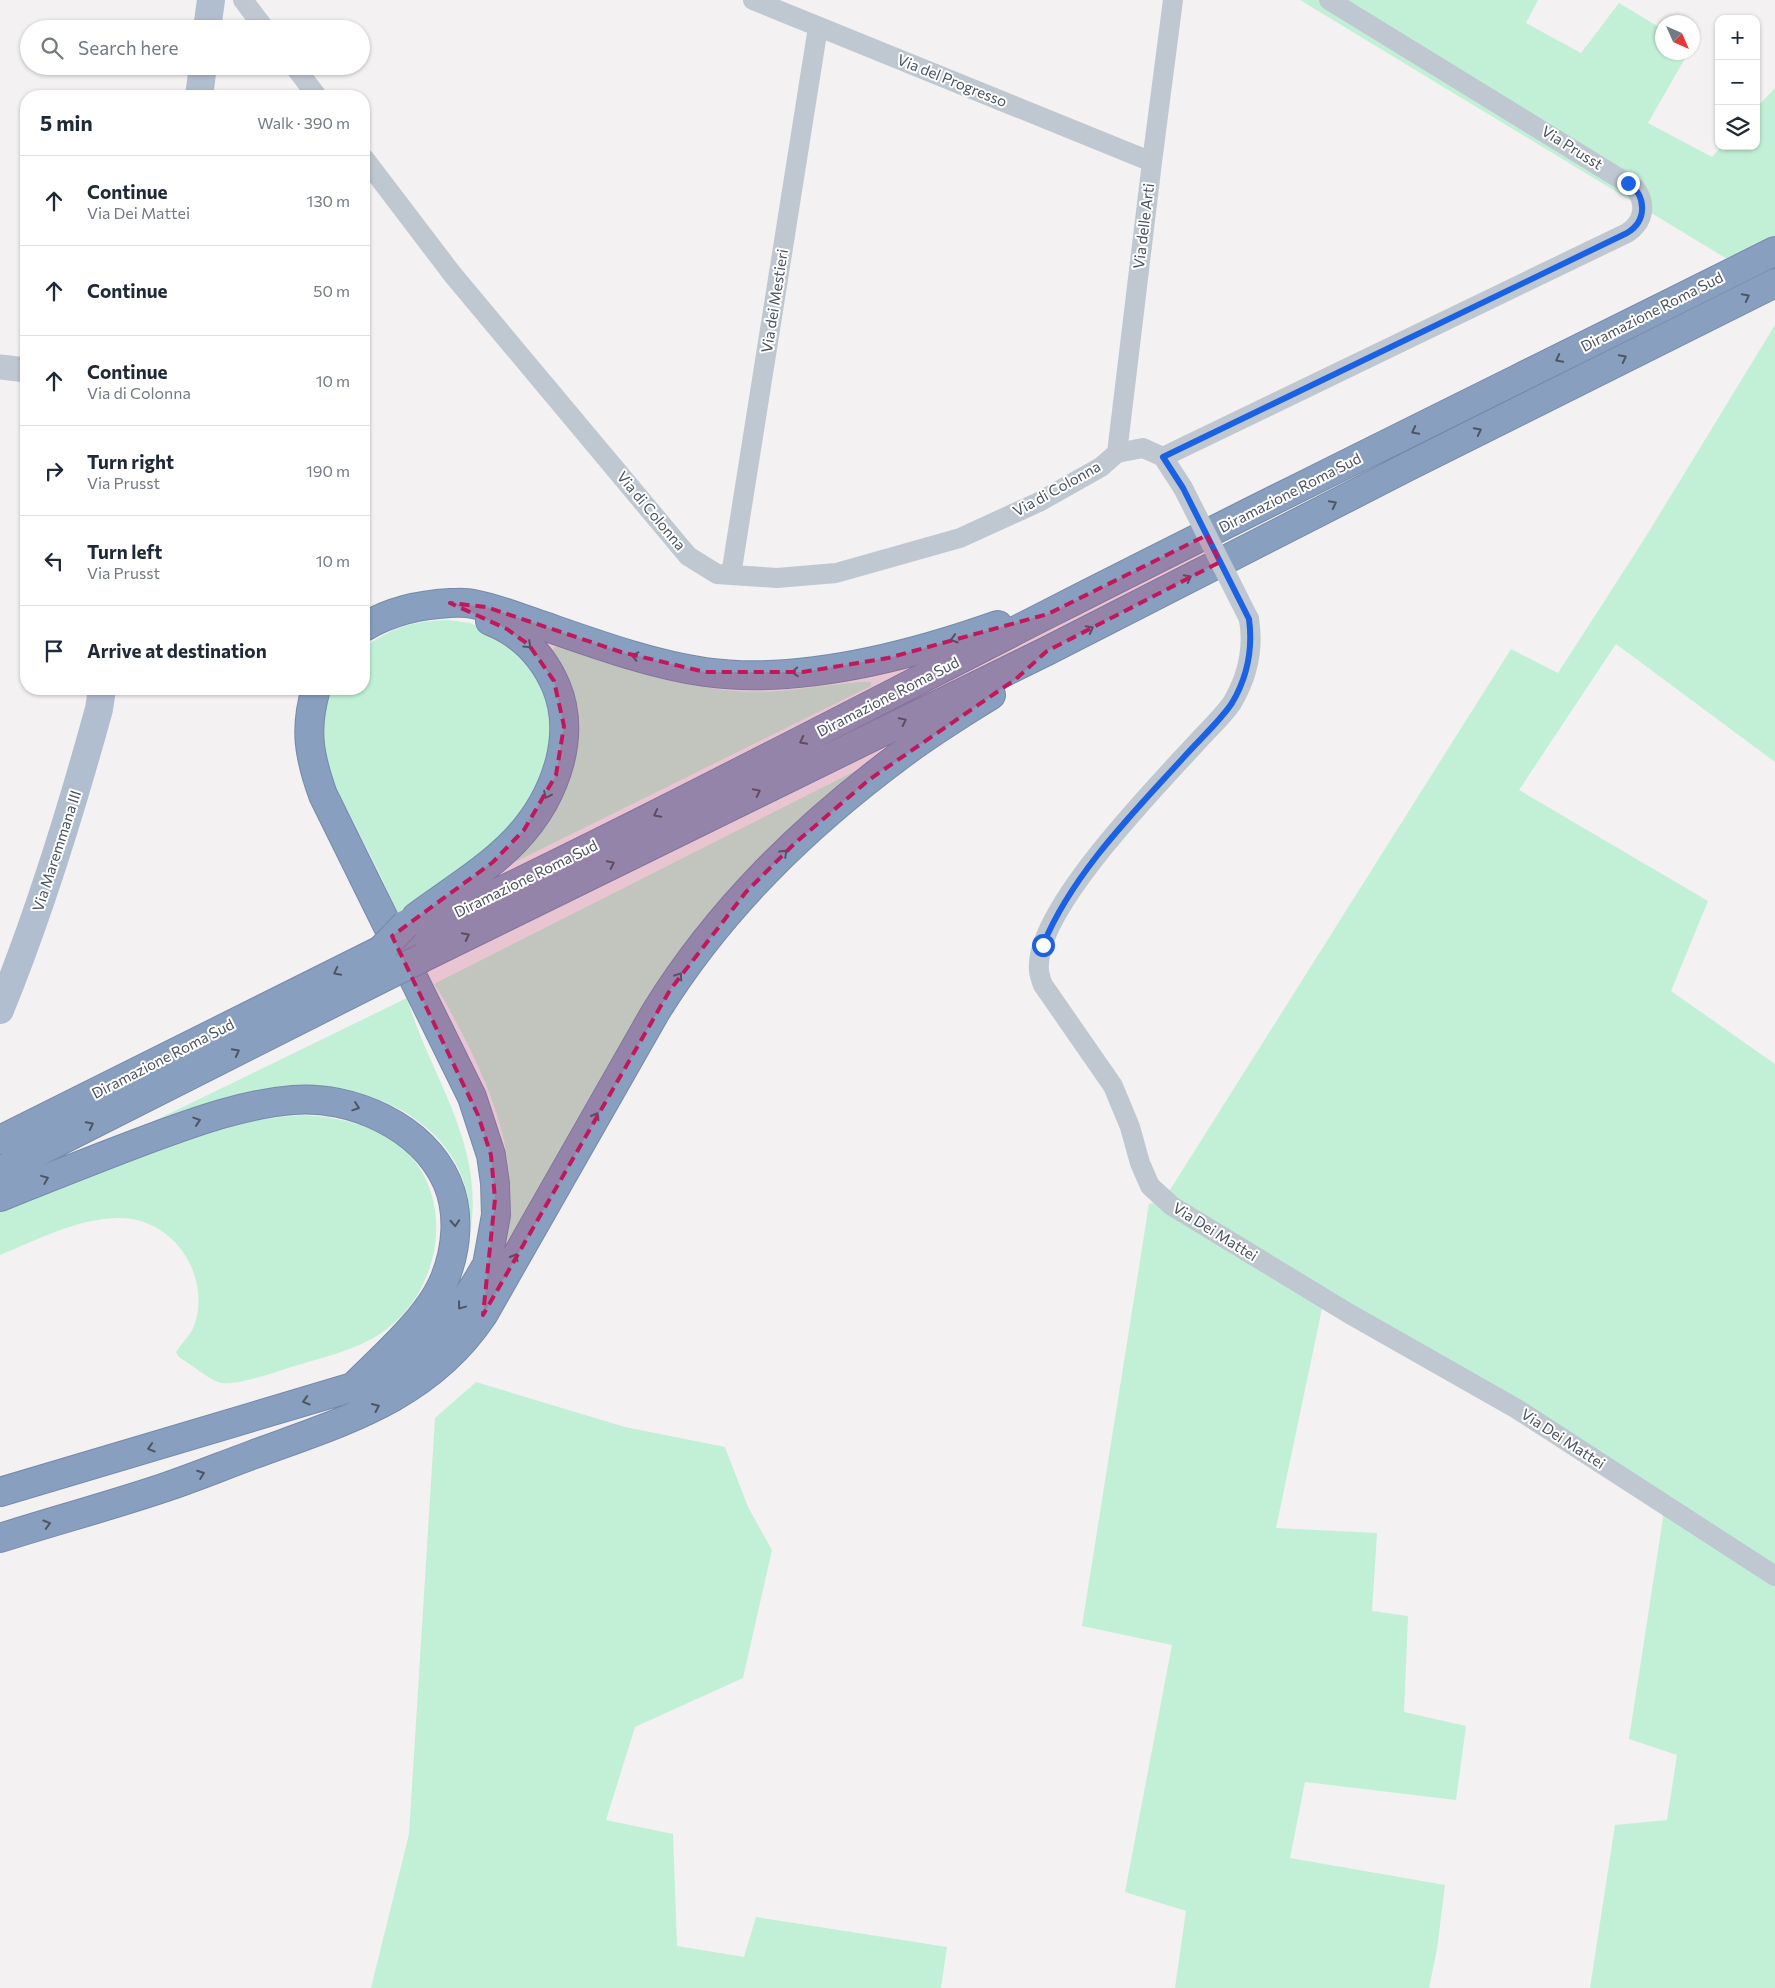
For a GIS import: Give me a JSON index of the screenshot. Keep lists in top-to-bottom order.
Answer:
{
  "streets": {
    "highway": ["Diramazione Roma Sud"],
    "main road": ["Via Maremmana III"],
    "street": [
      "Via del Progresso",
      "Via Prusst",
      "Via delle Arti",
      "Via dei Mestieri",
      "Via di Colonna",
      "Via Dei Mattei"
    ]
  },
  "crossings": [
    ["Via del Progresso", "Via delle Arti"],
    ["Via del Progresso", "Via dei Mestieri"],
    ["Via Prusst", "Via di Colonna"],
    ["Via Prusst", "Via Dei Mattei"],
    ["Via delle Arti", "Via di Colonna"],
    ["Via dei Mestieri", "Via di Colonna"],
    ["Via di Colonna", "Via Dei Mattei"]
  ],
  "north": "bottom right",
  "page": {
    "map_buttons": ["+", "−"],
    "search": "Search here",
    "heading": ["5 min", "Walk · 390 m"],
    "list": [
      ["Continue", "Via Dei Mattei", "130 m"],
      ["Continue", "50 m"],
      ["Continue", "Via di Colonna", "10 m"],
      ["Turn right", "Via Prusst", "190 m"],
      ["Turn left", "Via Prusst", "10 m"],
      "Arrive at destination"
    ]
  }
}
